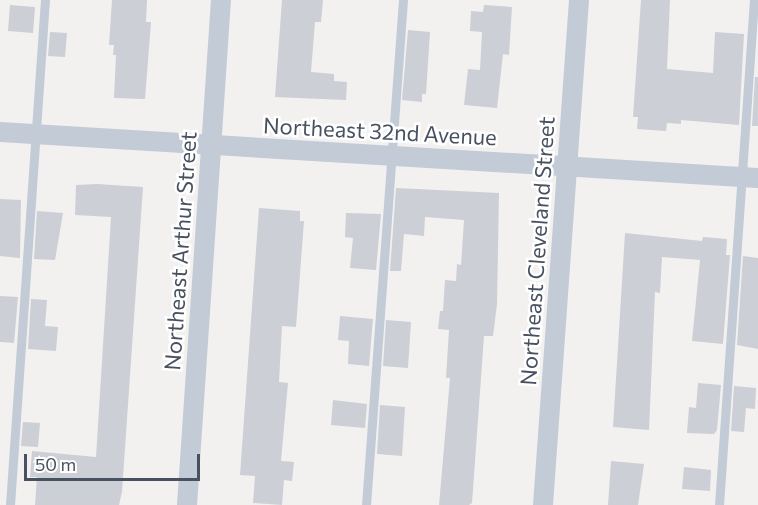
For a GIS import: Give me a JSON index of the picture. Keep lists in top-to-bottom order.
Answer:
{
  "streets": {
    "street": ["Northeast 32nd Avenue", "Northeast Arthur Street", "Northeast Cleveland Street"]
  },
  "crossings": [
    ["Northeast 32nd Avenue", "Northeast Arthur Street"],
    ["Northeast 32nd Avenue", "Northeast Cleveland Street"]
  ],
  "scale_bar": "50 m"
}
